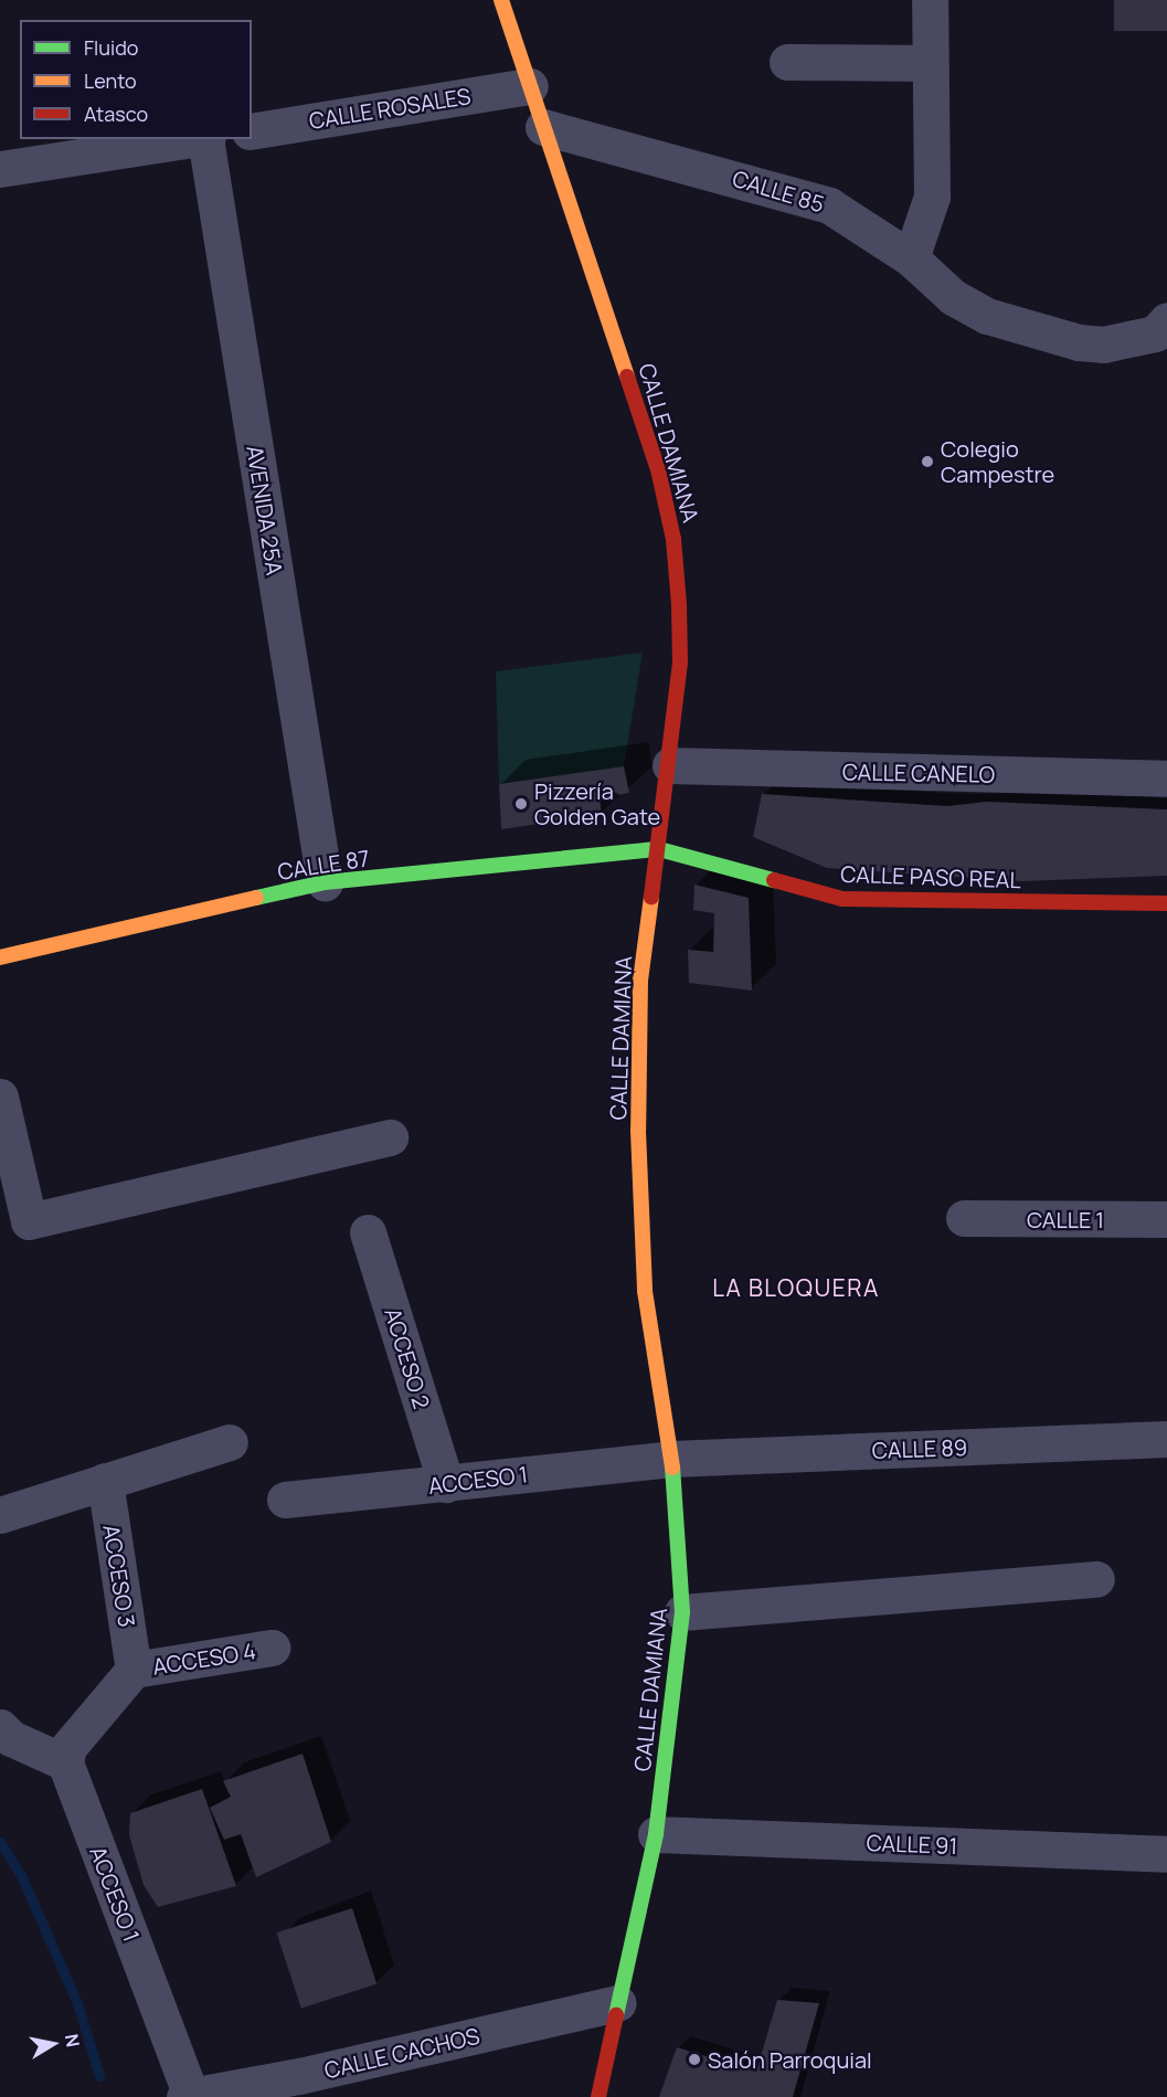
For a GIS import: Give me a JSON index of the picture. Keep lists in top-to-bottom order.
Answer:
{
  "streets": {
    "street": [
      "CALLE ROSALES",
      "CALLE 85",
      "CALLE DAMIANA",
      "AVENIDA 25A",
      "CALLE CANELO",
      "CALLE 87",
      "CALLE PASO REAL",
      "CALLE 1",
      "ACCESO 2",
      "CALLE 89",
      "ACCESO 1",
      "ACCESO 3",
      "ACCESO 4",
      "CALLE 91",
      "CALLE CACHOS"
    ]
  },
  "crossings": [
    ["CALLE ROSALES", "CALLE DAMIANA"],
    ["CALLE 85", "CALLE DAMIANA"],
    ["CALLE DAMIANA", "CALLE CANELO"],
    ["CALLE DAMIANA", "CALLE 87"],
    ["CALLE DAMIANA", "CALLE PASO REAL"],
    ["CALLE DAMIANA", "CALLE 89"],
    ["CALLE DAMIANA", "ACCESO 1"],
    ["CALLE DAMIANA", "CALLE 91"],
    ["CALLE DAMIANA", "CALLE CACHOS"],
    ["AVENIDA 25A", "CALLE 87"],
    ["CALLE 87", "CALLE PASO REAL"],
    ["ACCESO 2", "ACCESO 1"],
    ["CALLE 89", "ACCESO 1"],
    ["ACCESO 1", "ACCESO 4"],
    ["ACCESO 1", "CALLE CACHOS"],
    ["ACCESO 3", "ACCESO 4"]
  ],
  "districts": ["LA BLOQUERA"],
  "places": ["Colegio Campestre", "Pizzería Golden Gate", "Salón Parroquial"],
  "legend": ["Fluido", "Lento", "Atasco"],
  "north": "right"
}
